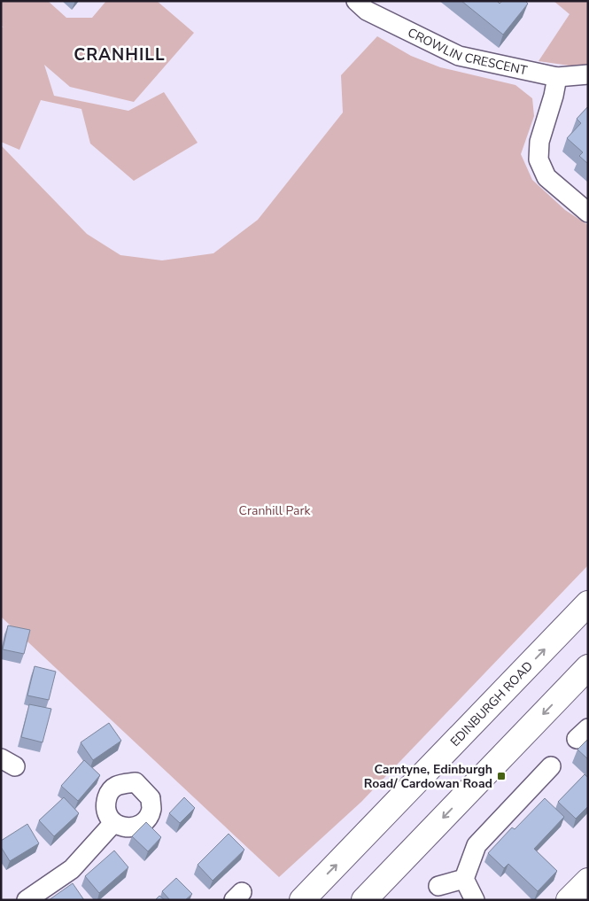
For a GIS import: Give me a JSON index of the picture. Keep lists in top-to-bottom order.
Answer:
{
  "streets": {
    "main road": ["EDINBURGH ROAD"],
    "street": ["CROWLIN CRESCENT"]
  },
  "districts": ["CRANHILL"],
  "parks": ["Cranhill Park"],
  "places": {
    "transit": ["Carntyne, Edinburgh Road/ Cardowan Road"]
  }
}
